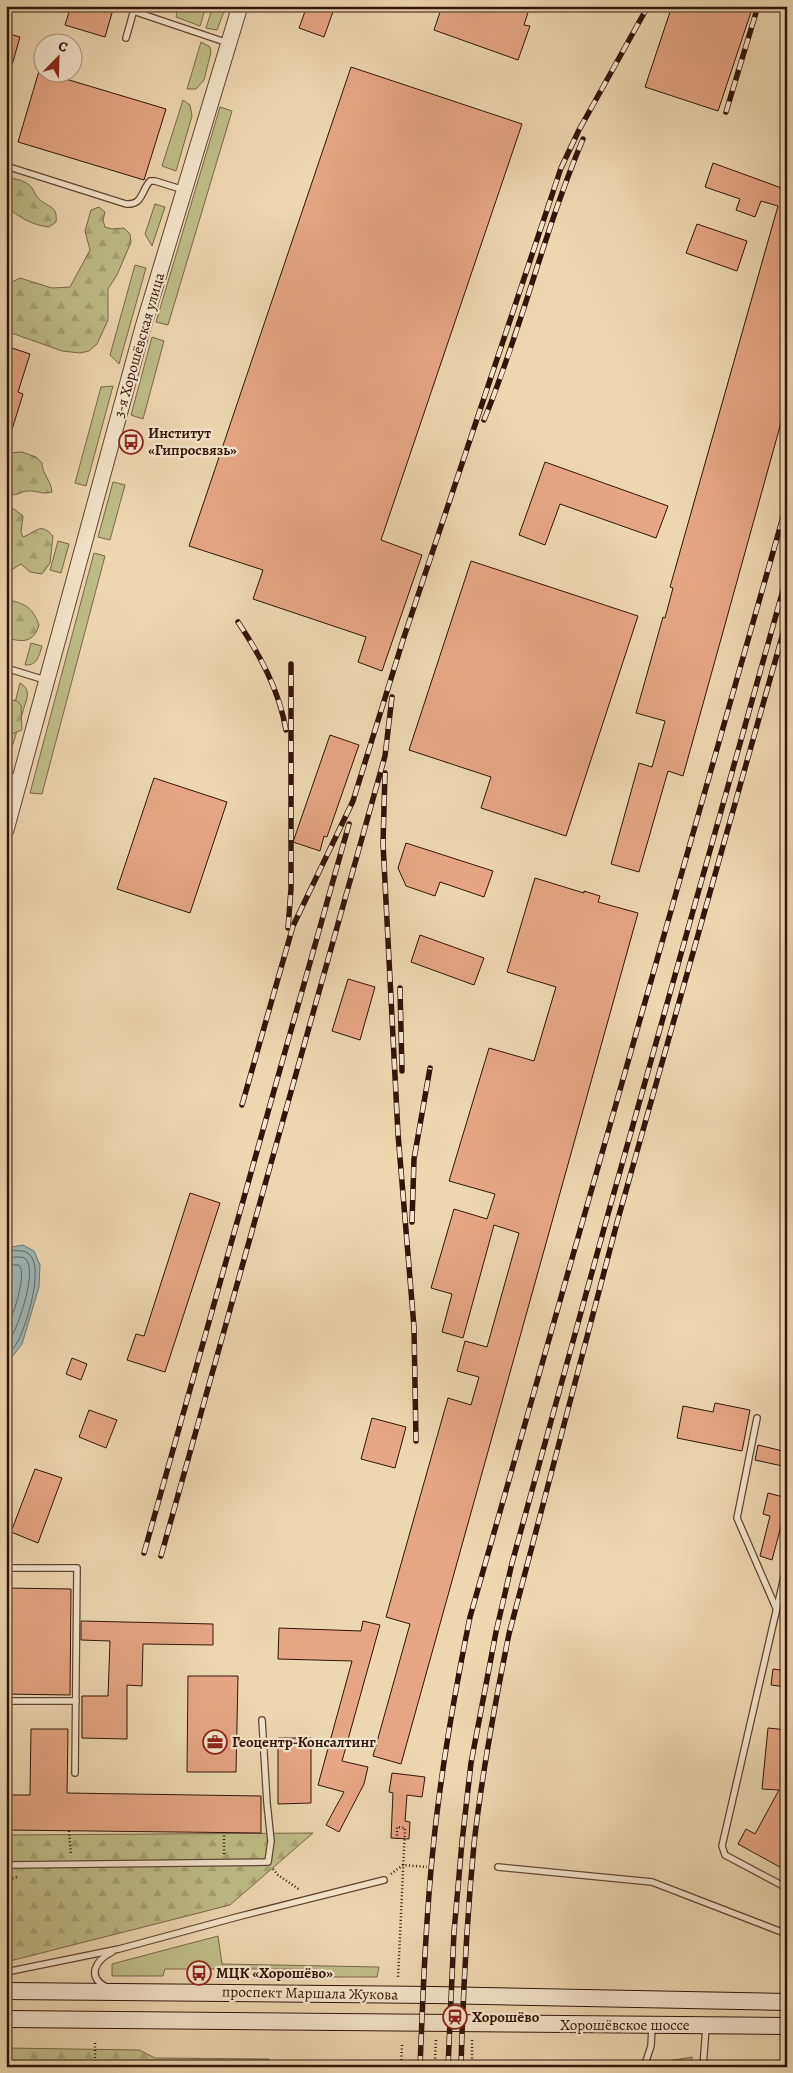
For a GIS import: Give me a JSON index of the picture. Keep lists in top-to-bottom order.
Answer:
{
  "streets": {
    "main road": ["проспект Маршала Жукова", "Хорошёвское шоссе"],
    "street": ["3-я Хорошёвская улица"]
  },
  "crossings": [
    ["проспект Маршала Жукова", "Хорошёвское шоссе"]
  ],
  "places": {
    "bus stop": ["Институт «Гипросвязь»", "МЦК «Хорошёво»"],
    "office": ["Геоцентр-Консалтинг"],
    "station": ["Хорошёво"]
  },
  "north": "top right"
}
